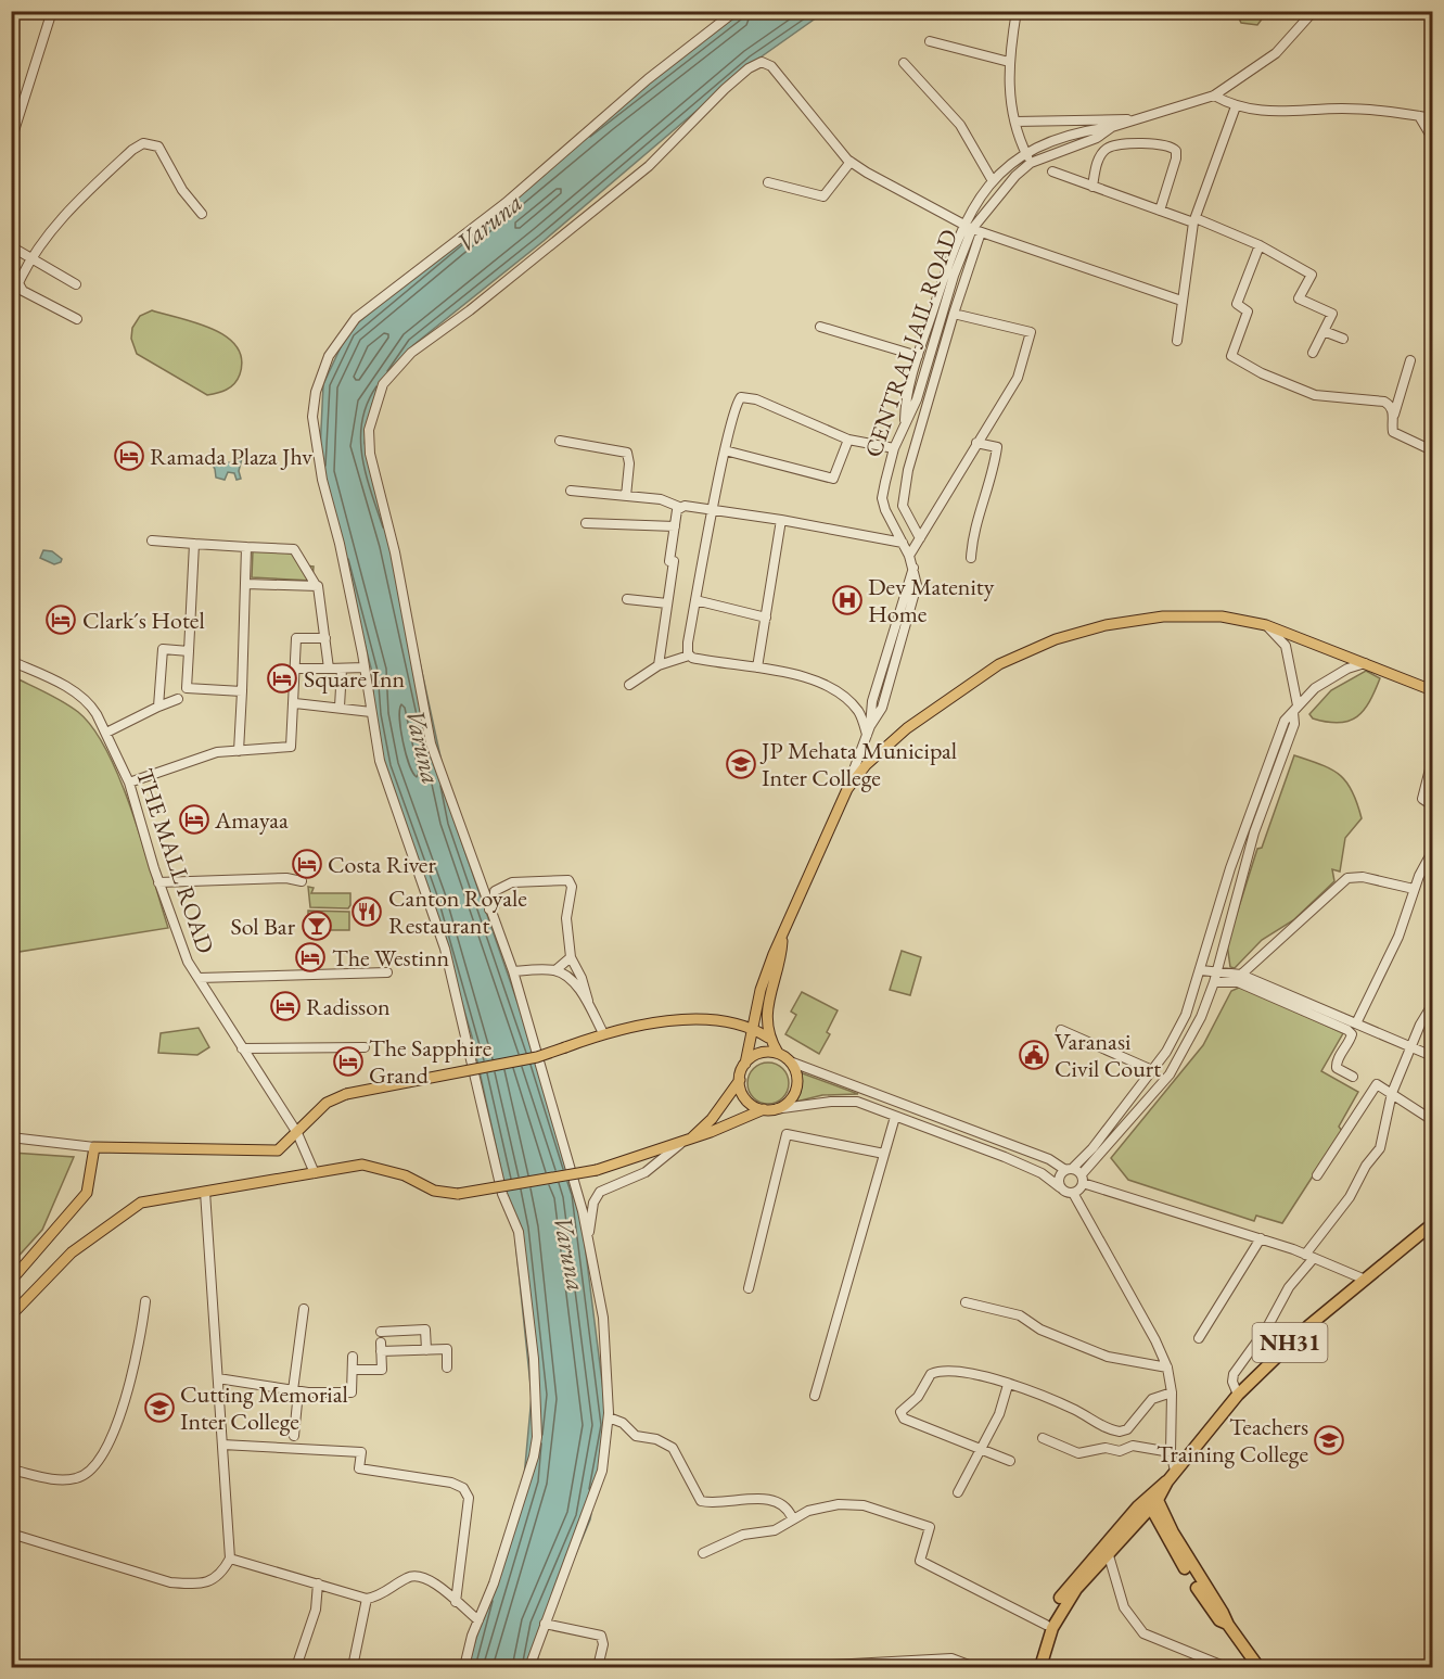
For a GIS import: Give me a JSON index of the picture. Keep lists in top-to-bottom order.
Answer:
{
  "streets": {
    "highway": ["NH31"],
    "street": ["CENTRAL JAIL ROAD", "THE MALL ROAD"]
  },
  "water": ["Varuna"],
  "places": {
    "hotel": [
      "Ramada Plaza Jhv",
      "Clark´s Hotel",
      "Square Inn",
      "Amayaa",
      "Costa River",
      "The Westinn",
      "Radisson",
      "The Sapphire Grand"
    ],
    "hospital": ["Dev Matenity Home"],
    "school or university": ["JP Mehata Municipal Inter College", "Cutting Memorial Inter College", "Teachers Training College"],
    "restaurant": ["Canton Royale Restaurant"],
    "bar": ["Sol Bar"],
    "public building": ["Varanasi Civil Court"]
  }
}
